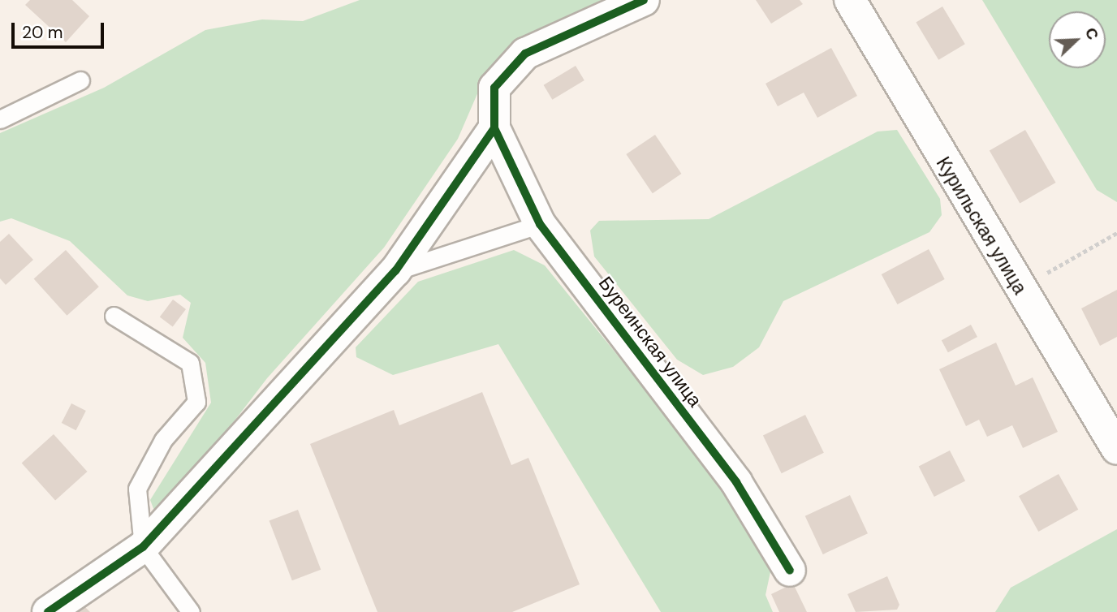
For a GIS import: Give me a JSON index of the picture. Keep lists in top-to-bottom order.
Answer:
{
  "streets": {
    "street": ["Курильская улица", "Буреинская улица"]
  },
  "scale_bar": "20 m",
  "north": "top right"
}
